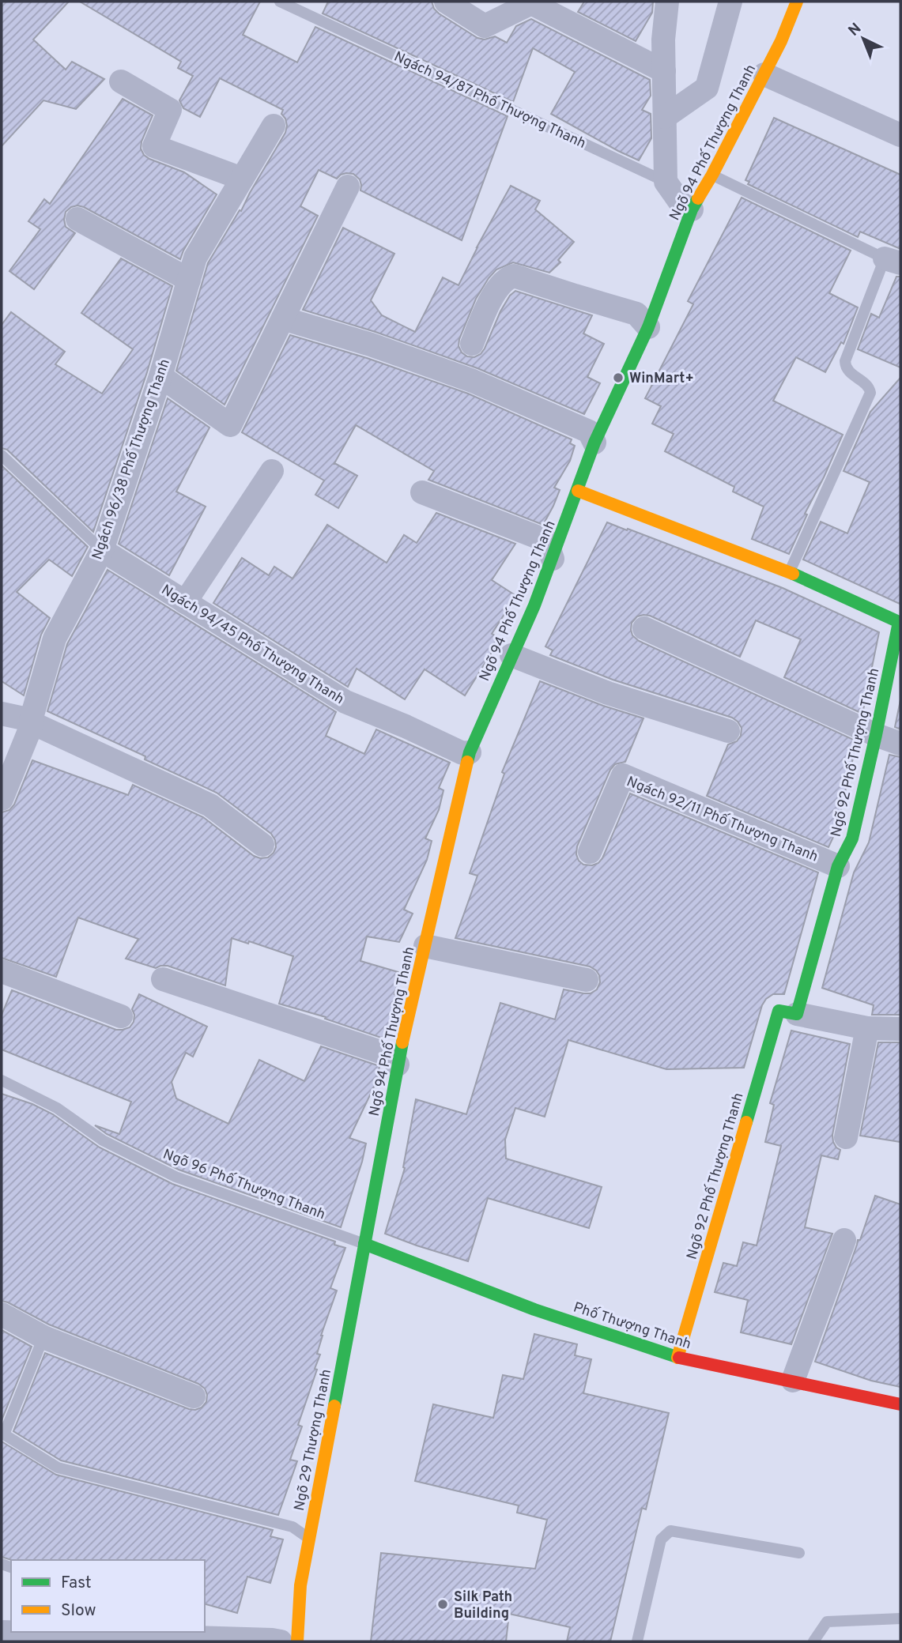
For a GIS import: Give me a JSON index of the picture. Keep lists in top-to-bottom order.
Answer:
{
  "streets": {
    "street": [
      "Ngách 94/87 Phố Thượng Thanh",
      "Ngõ 94 Phố Thượng Thanh",
      "Ngách 96/38 Phố Thượng Thanh",
      "Ngách 94/45 Phố Thượng Thanh",
      "Ngõ 92 Phố Thượng Thanh",
      "Ngách 92/11 Phố Thượng Thanh",
      "Phố Thượng Thanh",
      "Ngõ 29 Thượng Thanh"
    ],
    "lane": ["Ngõ 96 Phố Thượng Thanh"]
  },
  "crossings": [
    ["Ngách 94/87 Phố Thượng Thanh", "Ngõ 94 Phố Thượng Thanh"],
    ["Ngõ 94 Phố Thượng Thanh", "Ngách 94/45 Phố Thượng Thanh"],
    ["Ngõ 94 Phố Thượng Thanh", "Ngõ 92 Phố Thượng Thanh"],
    ["Ngõ 94 Phố Thượng Thanh", "Ngõ 96 Phố Thượng Thanh"],
    ["Ngõ 94 Phố Thượng Thanh", "Phố Thượng Thanh"],
    ["Ngõ 94 Phố Thượng Thanh", "Ngõ 29 Thượng Thanh"],
    ["Ngách 96/38 Phố Thượng Thanh", "Ngách 94/45 Phố Thượng Thanh"],
    ["Ngõ 92 Phố Thượng Thanh", "Ngách 92/11 Phố Thượng Thanh"],
    ["Ngõ 92 Phố Thượng Thanh", "Phố Thượng Thanh"],
    ["Ngõ 96 Phố Thượng Thanh", "Phố Thượng Thanh"],
    ["Ngõ 96 Phố Thượng Thanh", "Ngõ 29 Thượng Thanh"],
    ["Phố Thượng Thanh", "Ngõ 29 Thượng Thanh"]
  ],
  "places": ["WinMart+", "Silk Path Building"],
  "legend": ["Fast", "Slow"],
  "north": "top left"
}
